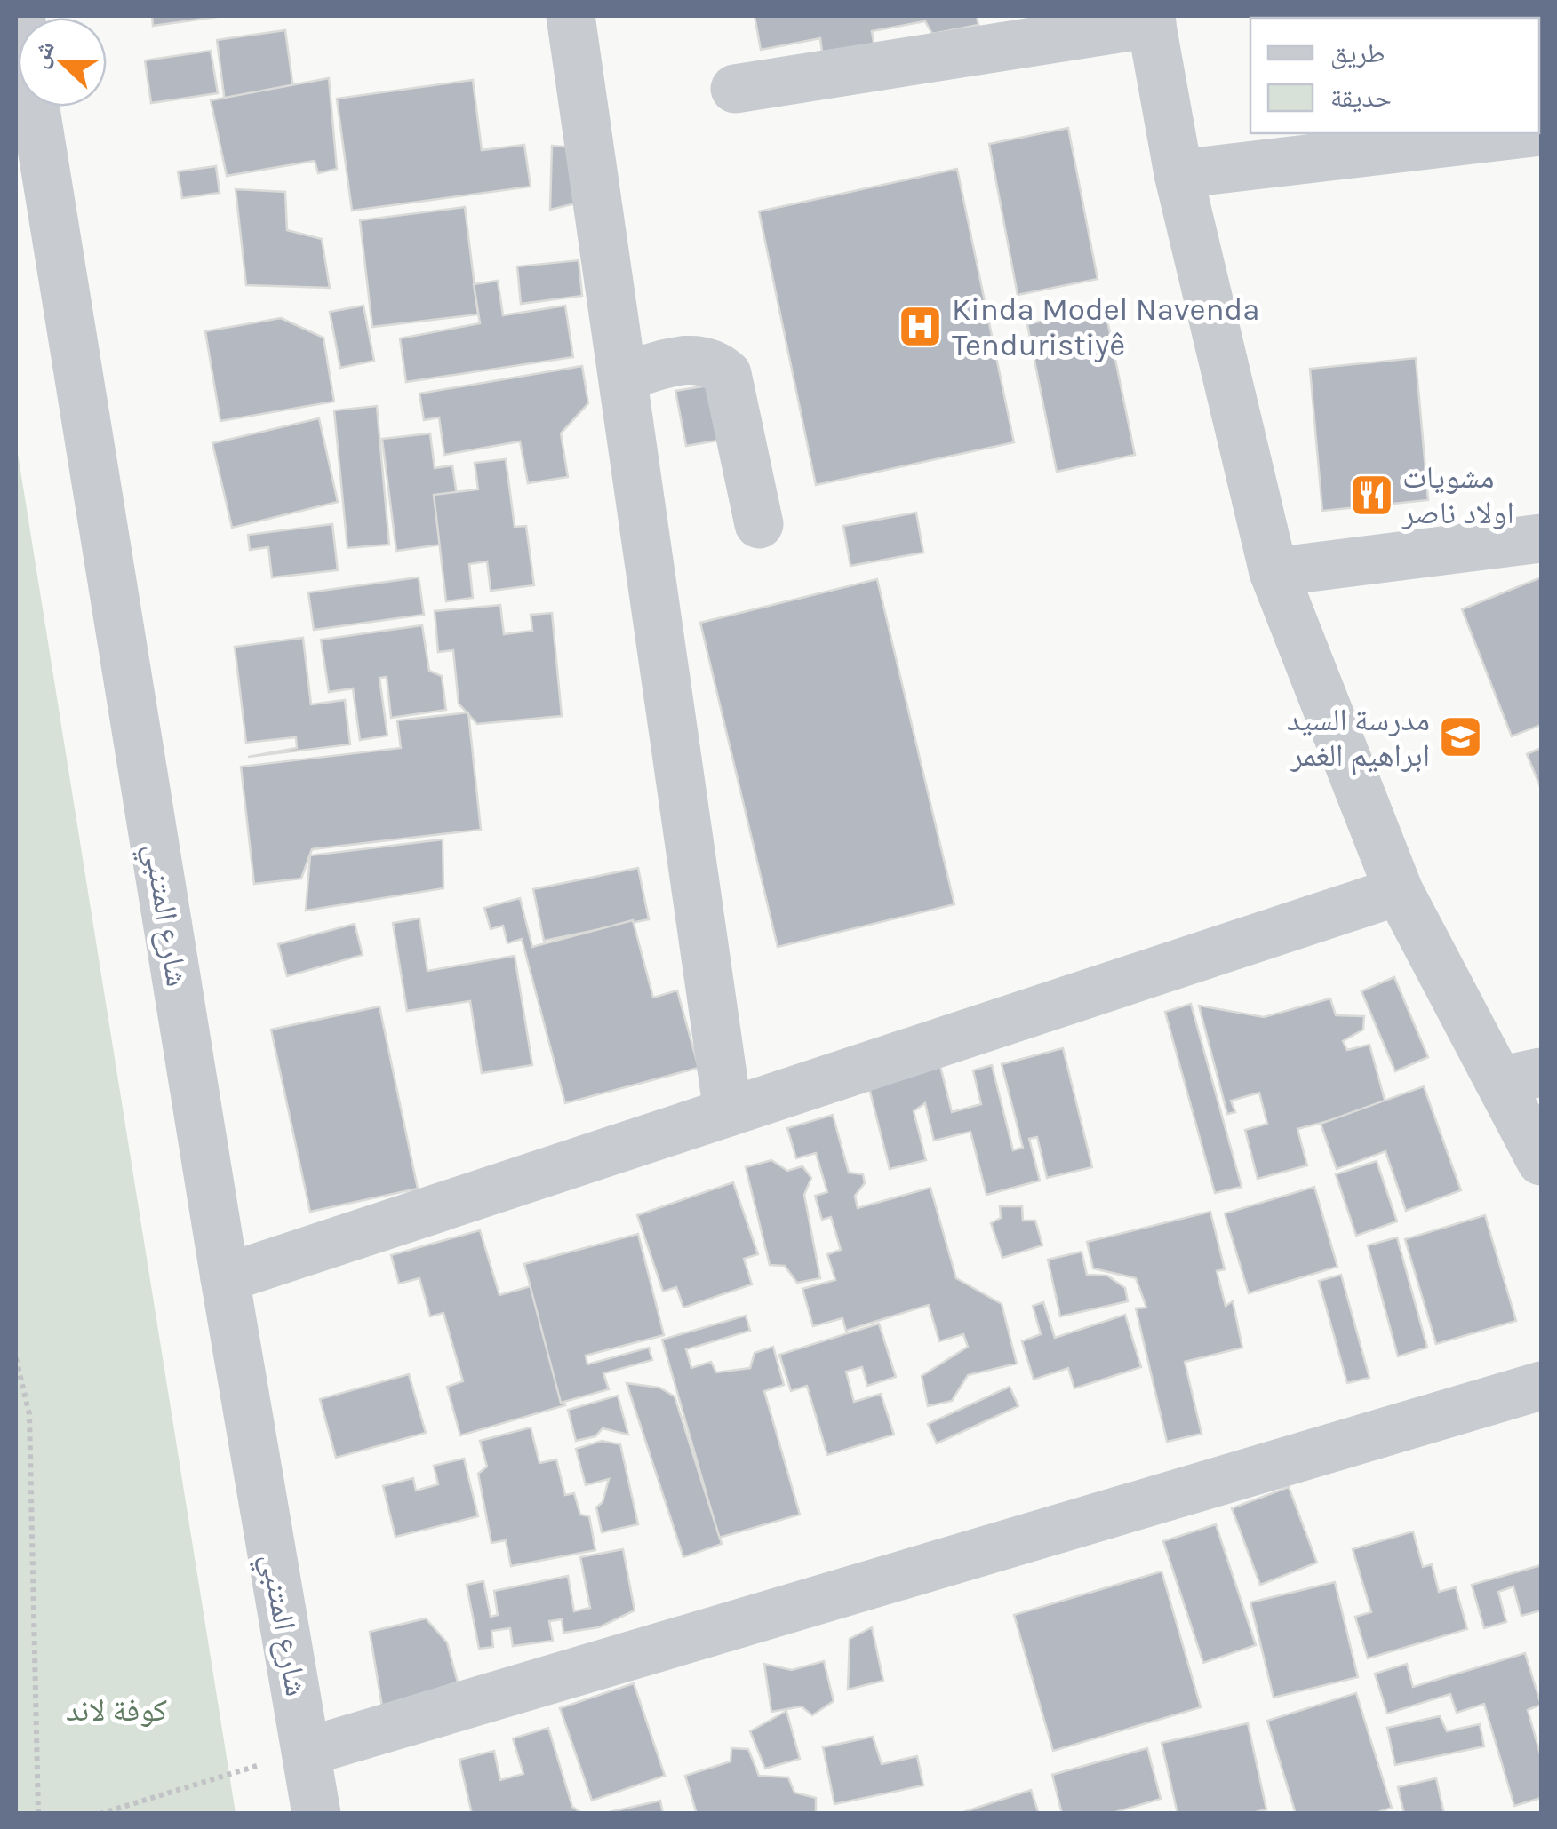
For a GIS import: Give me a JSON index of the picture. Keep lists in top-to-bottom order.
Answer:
{
  "streets": {
    "street": ["شارع المتنبي"]
  },
  "parks": ["كوفة لاند"],
  "places": {
    "hospital": ["Kinda Model Navenda Tenduristiyê"],
    "restaurant": ["مشويات اولاد ناصر"],
    "school or university": ["مدرسة السيد ابراهيم الغمر"]
  },
  "legend": ["طريق", "حديقة"],
  "north": "left"
}
